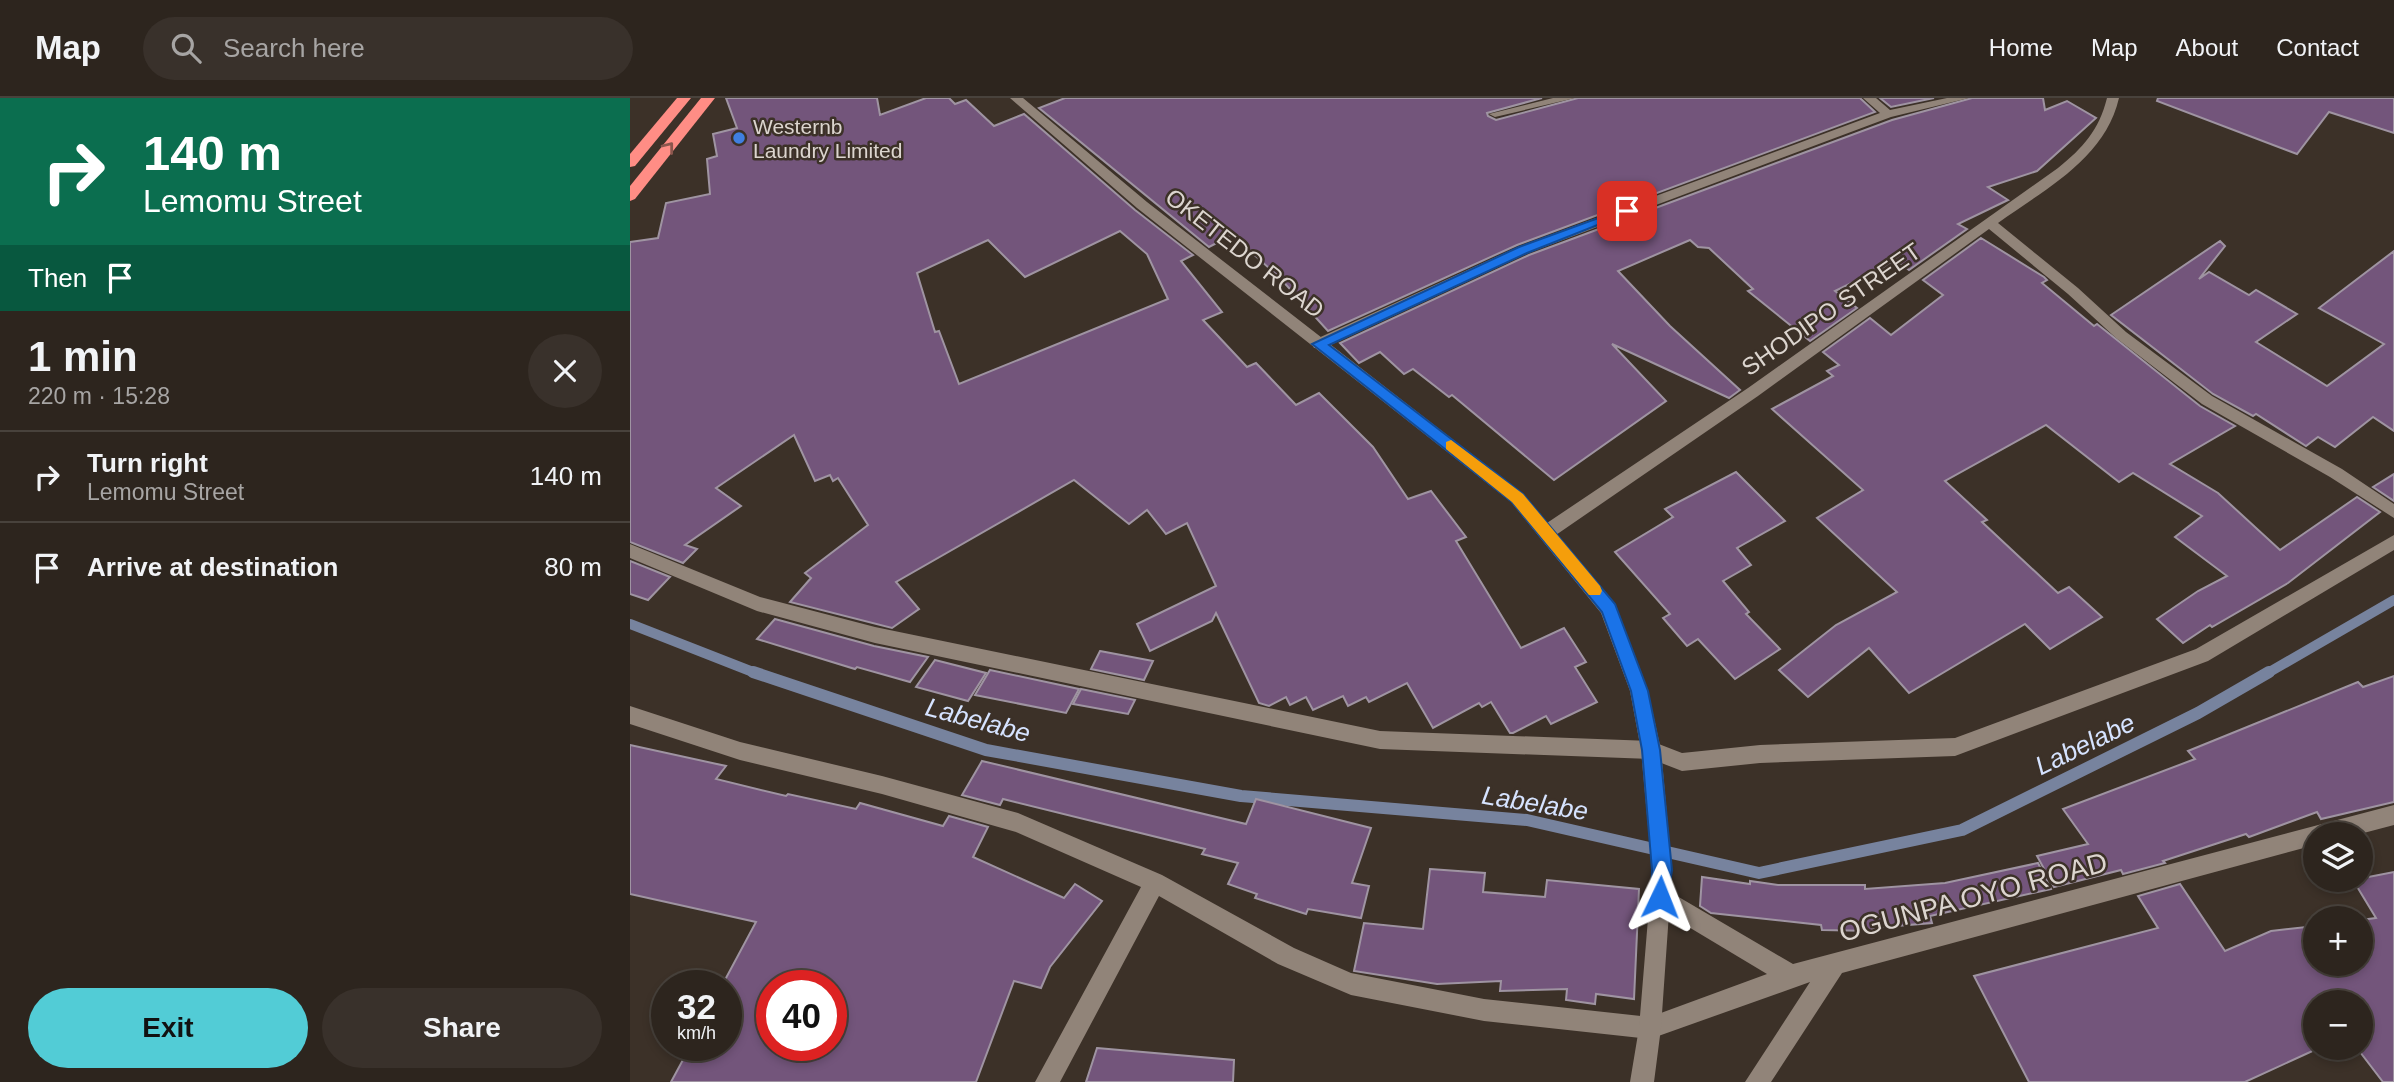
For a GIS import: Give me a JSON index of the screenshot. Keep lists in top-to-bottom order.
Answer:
{
  "streets": {
    "street": ["OKETEDO ROAD", "SHODIPO STREET", "OGUNPA OYO ROAD"]
  },
  "crossings": [
    ["OKETEDO ROAD", "SHODIPO STREET"],
    ["OKETEDO ROAD", "OGUNPA OYO ROAD"]
  ],
  "water": ["Labelabe"],
  "places": ["Westernb Laundry Limited"],
  "page": {
    "header": "Map",
    "search": "Search here",
    "nav": [
      "Home",
      "Map",
      "About",
      "Contact"
    ],
    "turn": ["140 m", "Lemomu Street"],
    "then": "Then",
    "heading": ["1 min", "220 m · 15:28"],
    "list": [
      {
        "name": "Turn right",
        "note": "Lemomu Street",
        "value": "140 m"
      },
      {
        "name": "Arrive at destination",
        "value": "80 m"
      }
    ],
    "map_buttons": ["+", "−"],
    "speed": "32 km/h",
    "limit": "40",
    "buttons": ["Exit", "Share"]
  }
}
